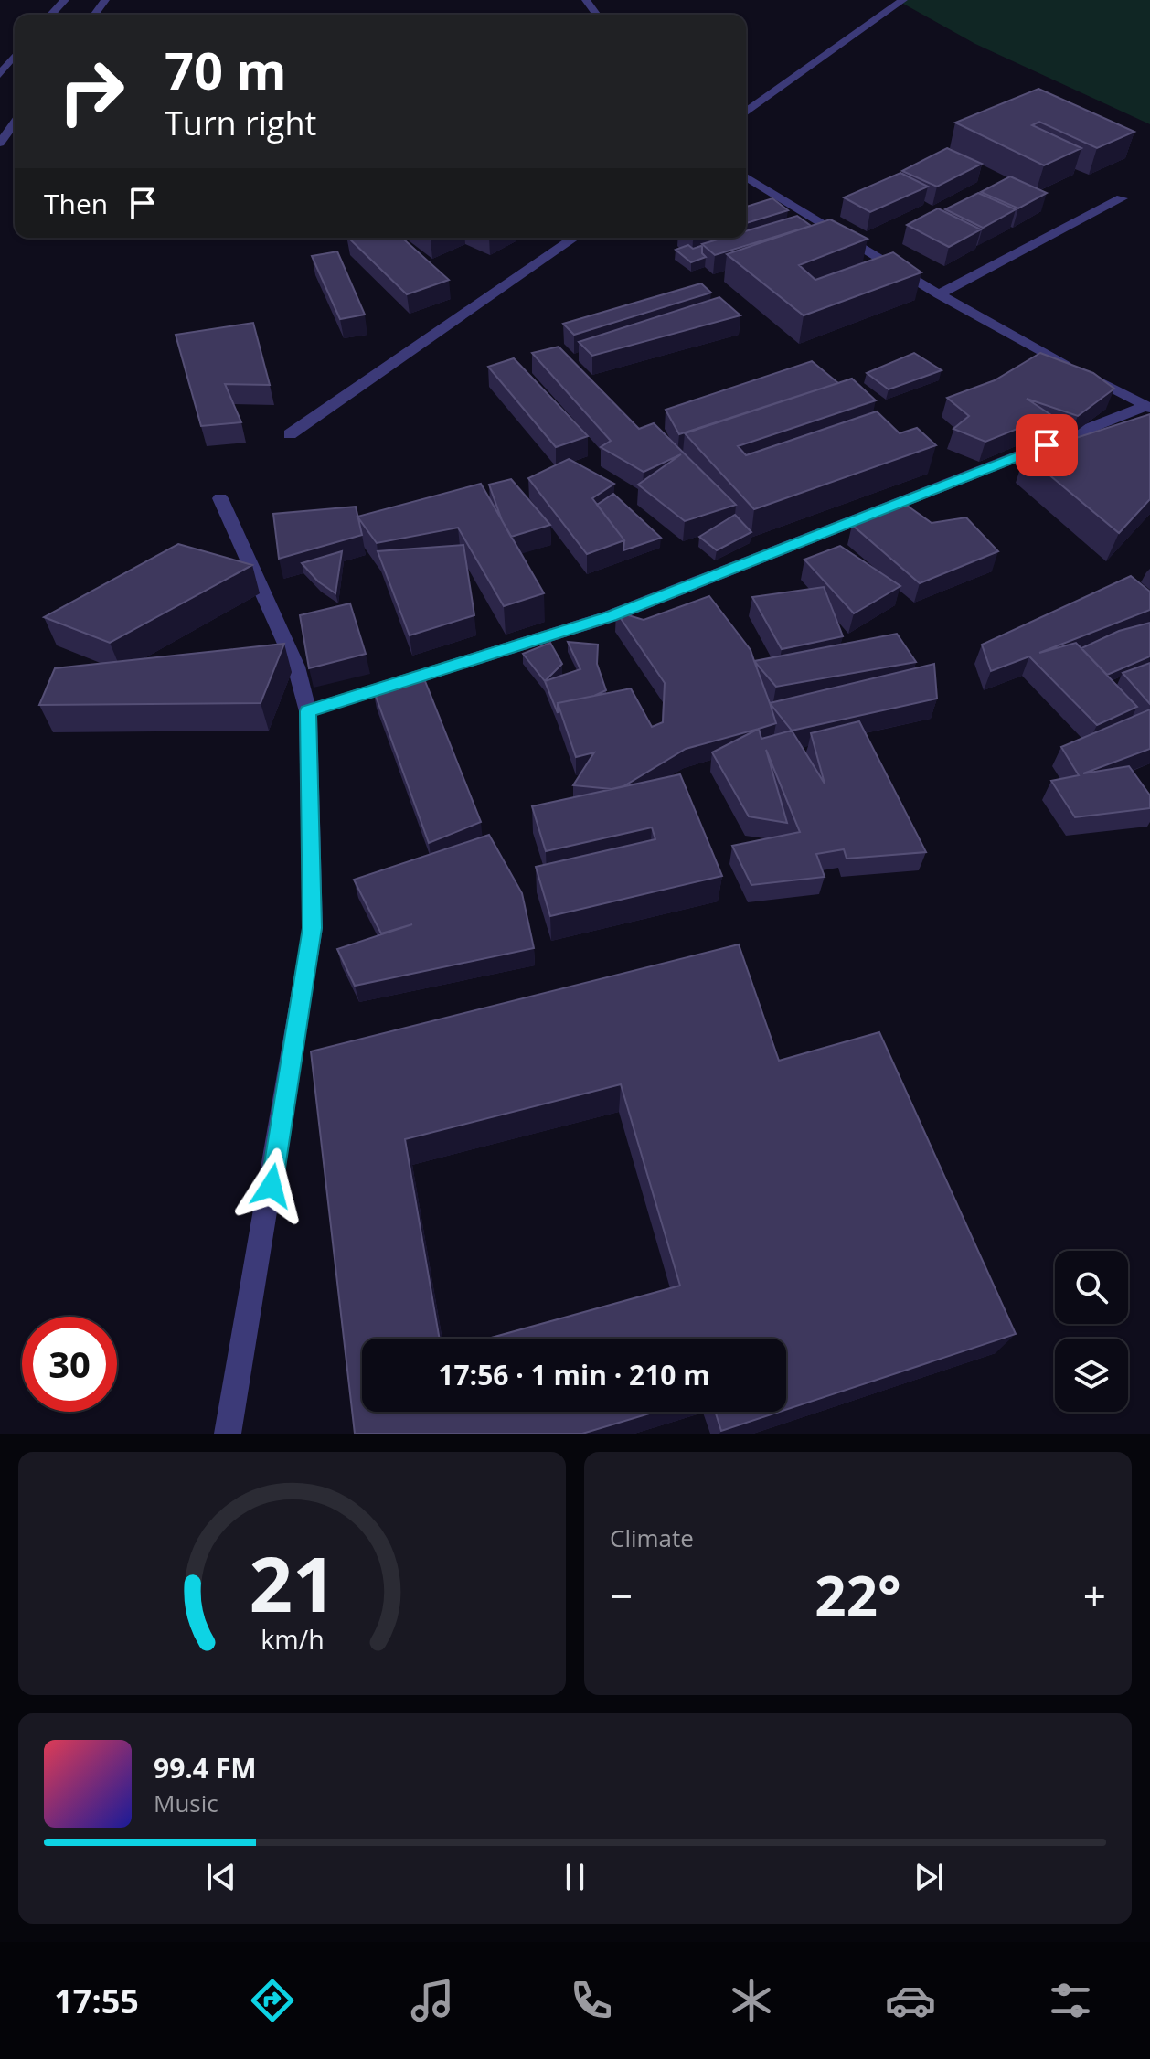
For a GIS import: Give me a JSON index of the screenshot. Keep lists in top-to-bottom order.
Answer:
{
  "page": {
    "turn": ["70 m", "Turn right"],
    "then": "Then",
    "limit": "30",
    "trip": "17:56 · 1 min · 210 m",
    "tile": "Climate",
    "heat": ["−", "22°", "+"],
    "song": ["99.4 FM", "Music"],
    "tabs": "17:55",
    "gauge": ["21", "km/h"]
  }
}
